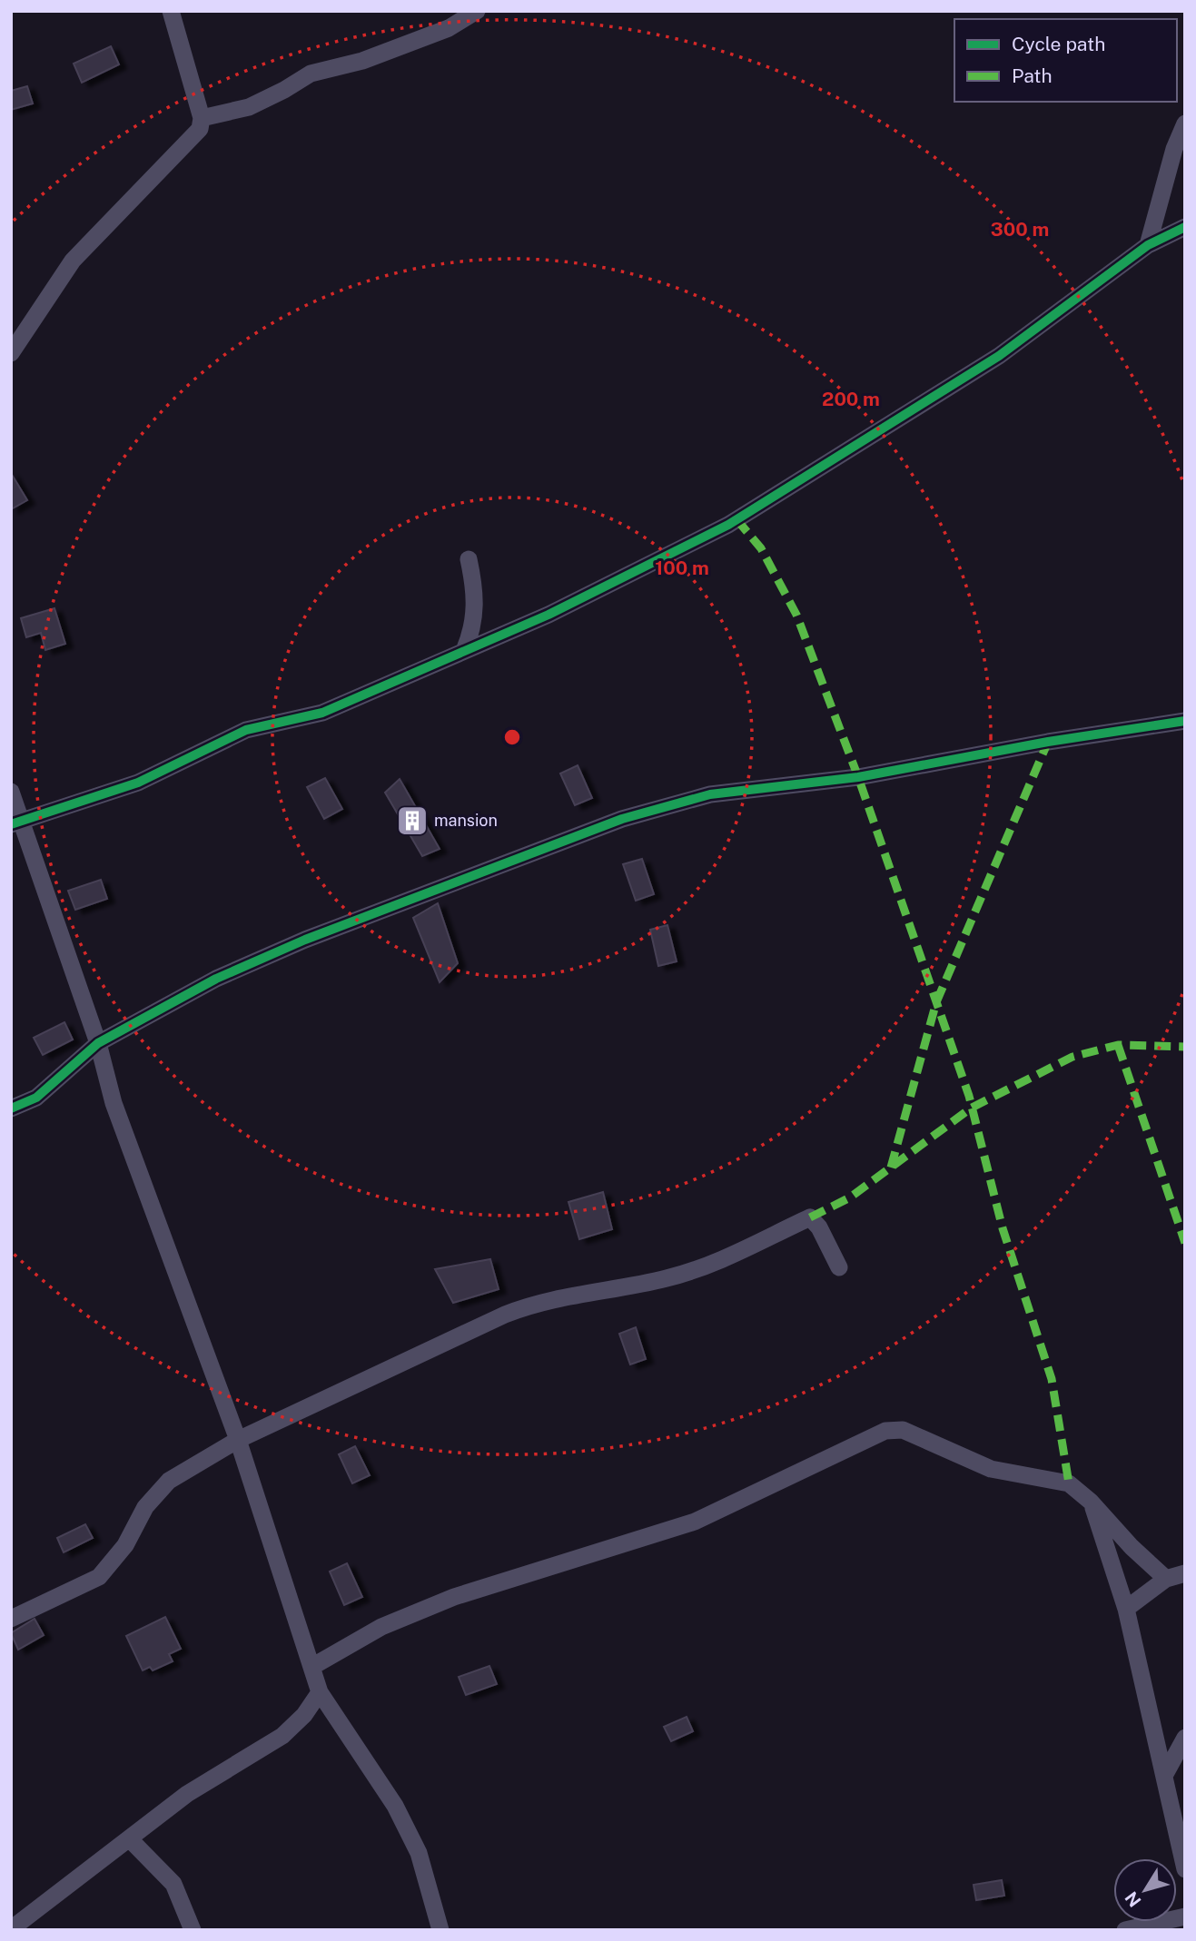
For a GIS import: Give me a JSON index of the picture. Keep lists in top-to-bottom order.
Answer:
{
  "places": {
    "building": ["mansion"]
  },
  "legend": ["Cycle path", "Path"],
  "north": "bottom left",
  "rings": ["300 m", "200 m", "100 m"]
}
